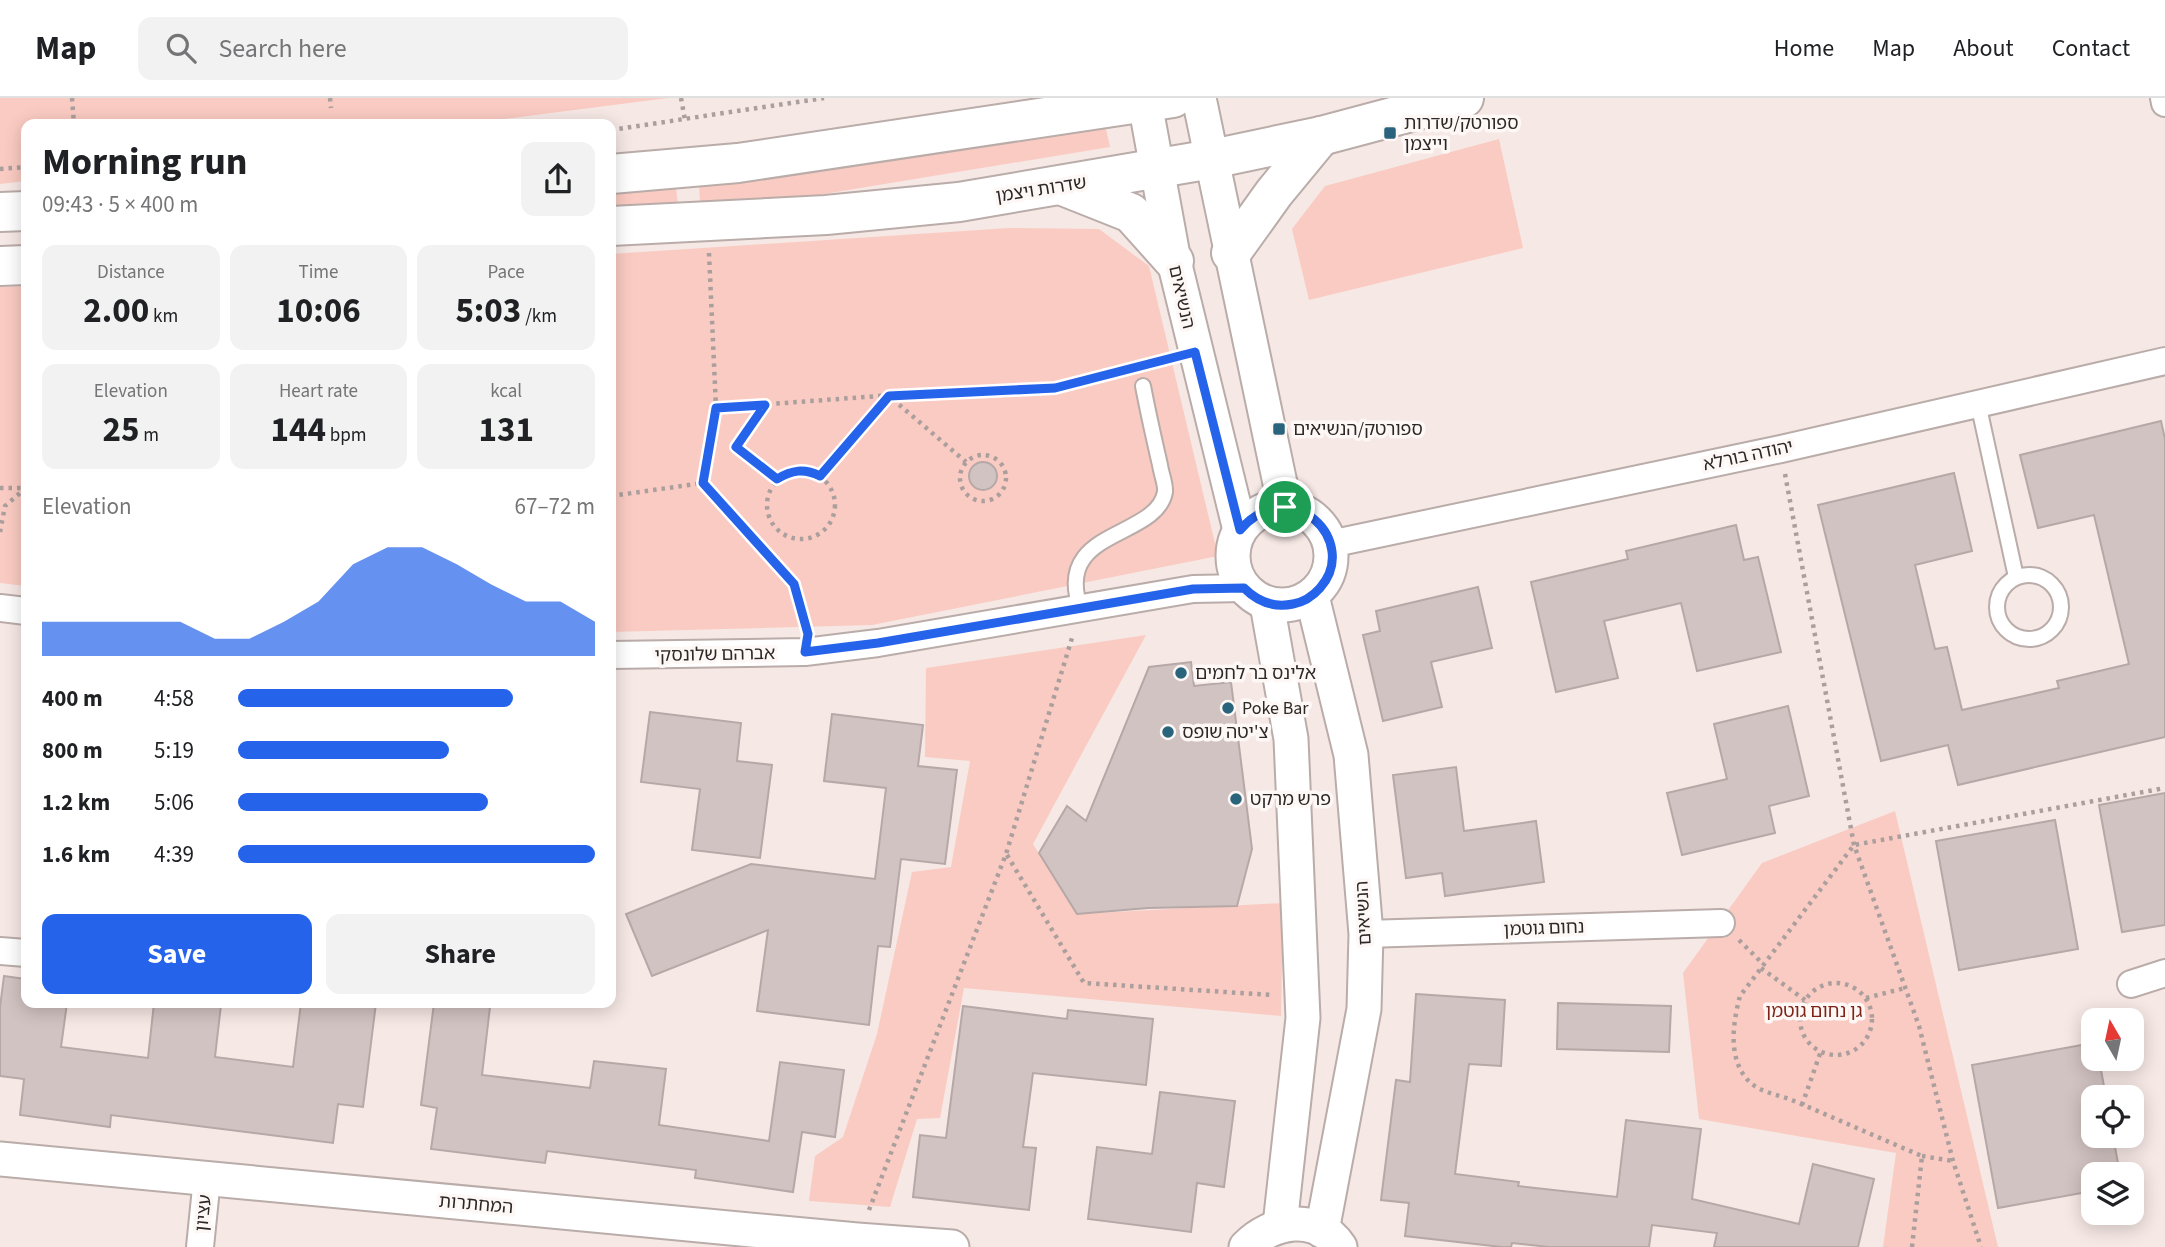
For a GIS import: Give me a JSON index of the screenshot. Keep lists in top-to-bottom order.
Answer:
{
  "streets": {
    "main road": ["שדרות ויצמן"],
    "street": [
      "הנשיאים",
      "יהודה בורלא",
      "אברהם שלונסקי",
      "נחום גוטמן",
      "המחתרות",
      "עציון"
    ]
  },
  "crossings": [
    ["שדרות ויצמן", "הנשיאים"],
    ["הנשיאים", "יהודה בורלא"],
    ["הנשיאים", "אברהם שלונסקי"],
    ["הנשיאים", "נחום גוטמן"],
    ["יהודה בורלא", "אברהם שלונסקי"],
    ["המחתרות", "עציון"]
  ],
  "parks": ["גן נחום גוטמן"],
  "places": {
    "transit": ["ספורטק/שדרות וייצמן", "ספורטק/הנשיאים"],
    "other": [
      "אלינס בר לחמים",
      "Poke Bar",
      "צ'יטה שופס",
      "פרש מרקט"
    ]
  },
  "north": "top",
  "page": {
    "header": "Map",
    "search": "Search here",
    "nav": [
      "Home",
      "Map",
      "About",
      "Contact"
    ],
    "heading": ["Morning run", "09:43 · 5 × 400 m"],
    "stats": [
      ["Distance", "2.00 km"],
      ["Time", "10:06"],
      ["Pace", "5:03 /km"],
      ["Elevation", "25 m"],
      ["Heart rate", "144 bpm"],
      ["kcal", "131"]
    ],
    "chart": ["Elevation", "67–72 m"],
    "list": [
      {
        "name": "400 m",
        "note": "4:58"
      },
      {
        "name": "800 m",
        "note": "5:19"
      },
      {
        "name": "1.2 km",
        "note": "5:06"
      },
      {
        "name": "1.6 km",
        "note": "4:39"
      }
    ],
    "buttons": ["Save", "Share"]
  }
}
